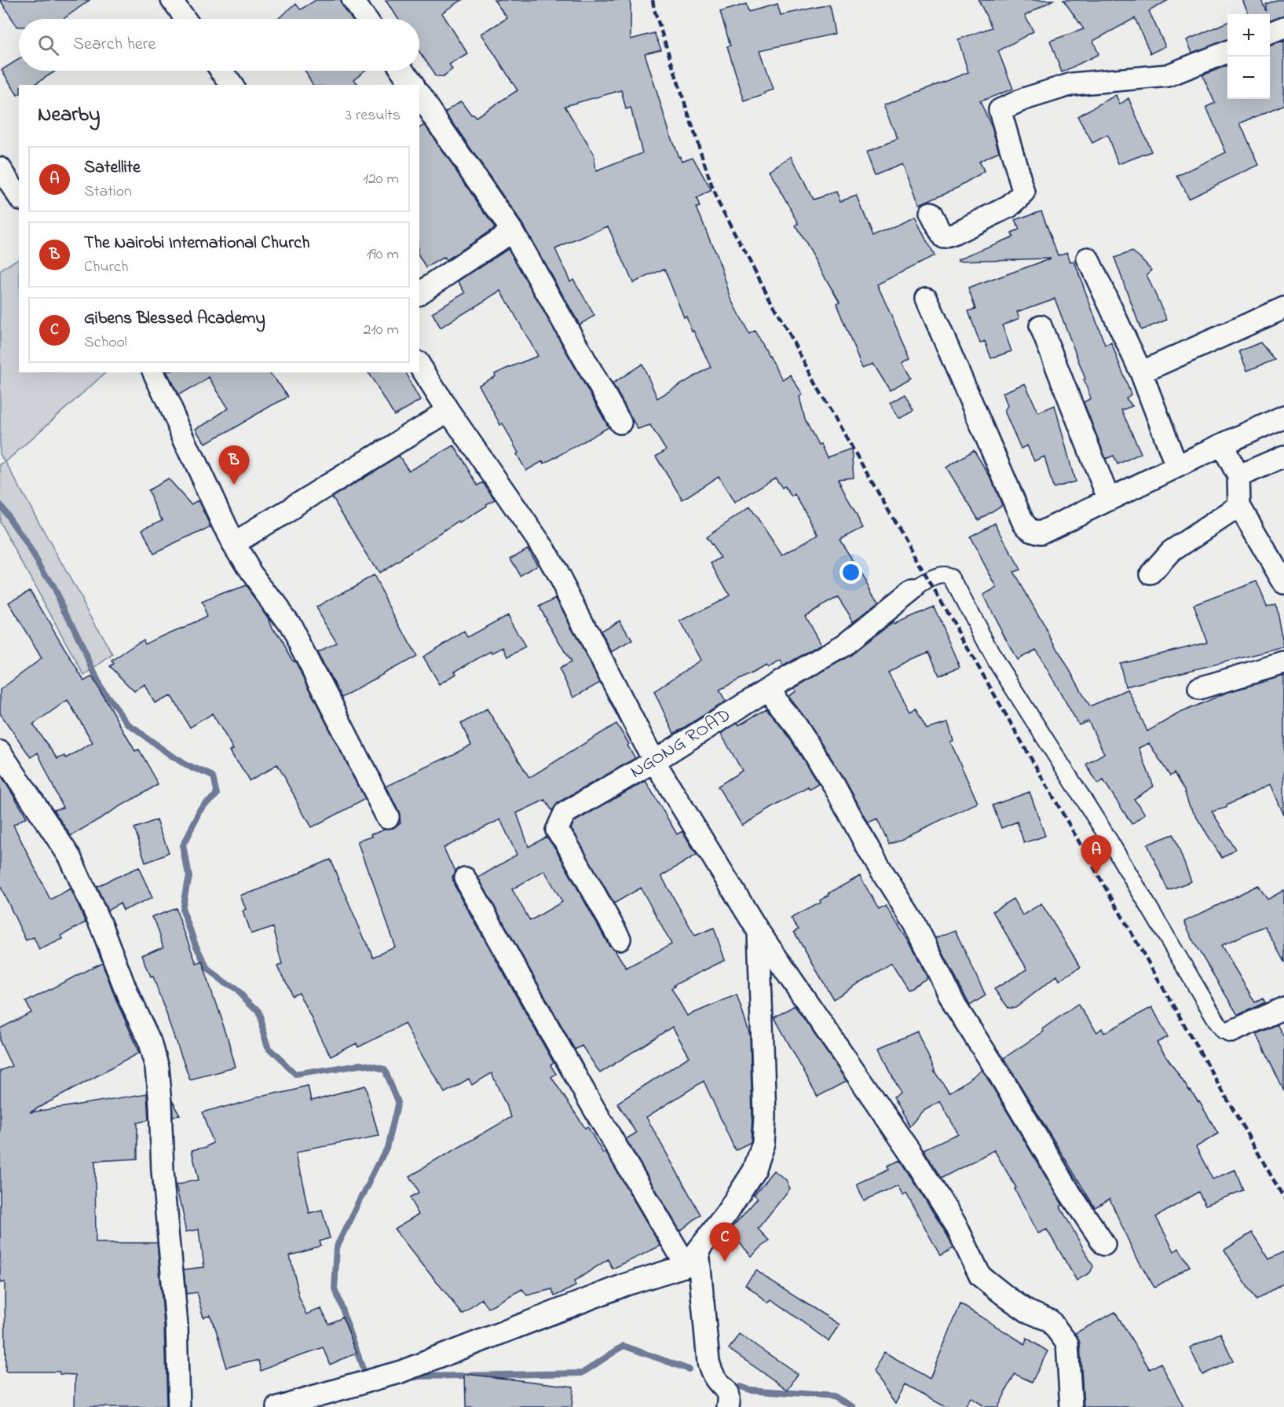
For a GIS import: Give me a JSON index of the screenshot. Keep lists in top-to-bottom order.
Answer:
{
  "streets": {
    "street": ["NGONG ROAD"]
  },
  "page": {
    "map_buttons": ["+", "−"],
    "search": "Search here",
    "heading": ["Nearby", "3 results"],
    "list": [
      {
        "mark": "A",
        "name": "Satellite",
        "note": "Station",
        "value": "120 m"
      },
      {
        "mark": "B",
        "name": "The Nairobi International Church",
        "note": "Church",
        "value": "190 m"
      },
      {
        "mark": "C",
        "name": "Gibens Blessed Academy",
        "note": "School",
        "value": "210 m"
      }
    ],
    "pins": ["B", "A", "C"]
  }
}
